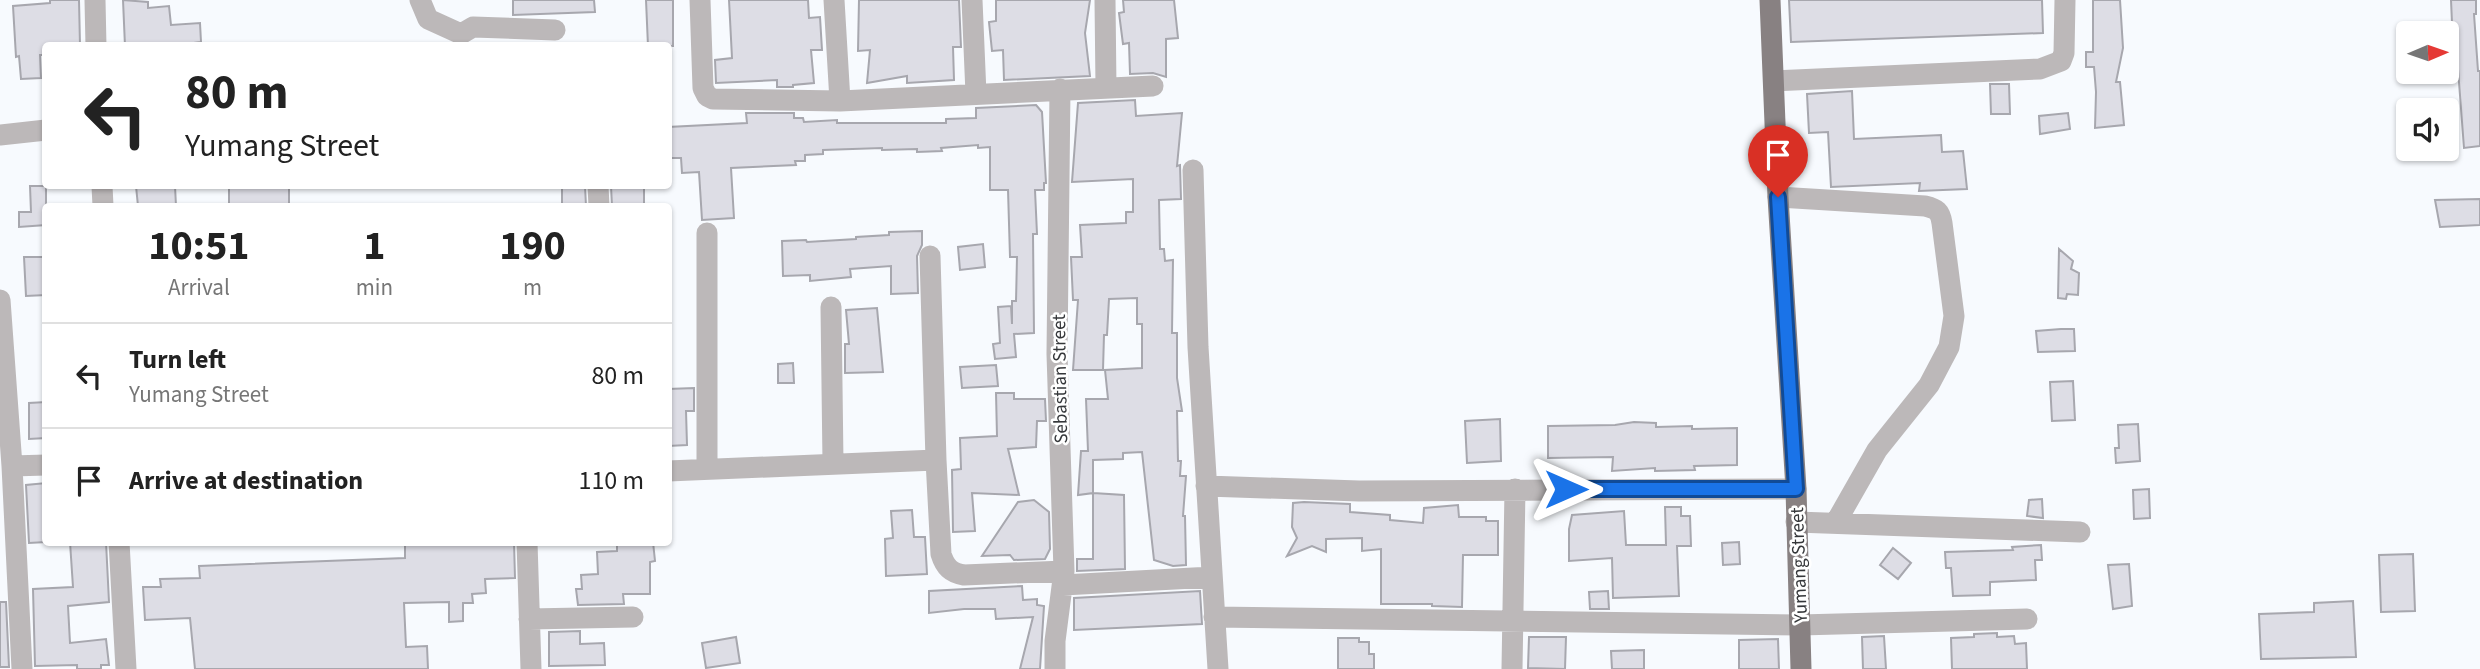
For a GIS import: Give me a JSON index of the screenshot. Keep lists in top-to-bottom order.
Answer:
{
  "streets": {
    "main road": ["Yumang Street"],
    "street": ["Sebastian Street"]
  },
  "north": "right",
  "page": {
    "turn": ["80 m", "Yumang Street"],
    "eta": [
      "10:51",
      "Arrival",
      "1",
      "min",
      "190",
      "m"
    ],
    "list": [
      {
        "name": "Turn left",
        "note": "Yumang Street",
        "value": "80 m"
      },
      {
        "name": "Arrive at destination",
        "value": "110 m"
      }
    ]
  }
}
